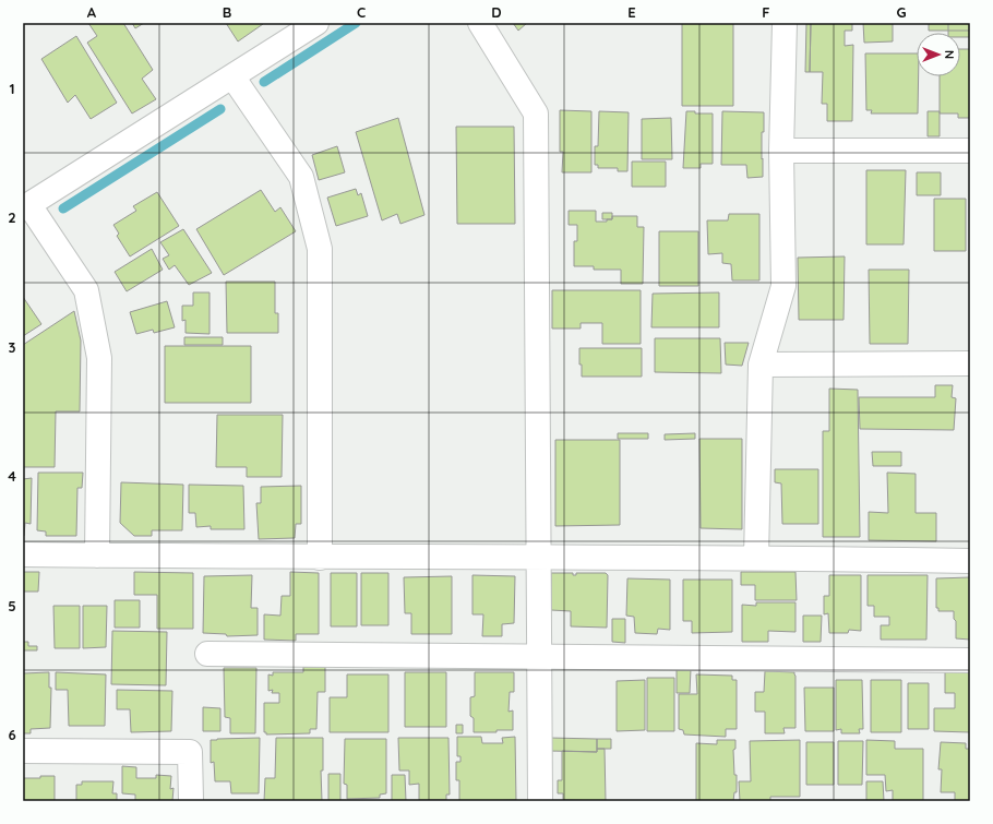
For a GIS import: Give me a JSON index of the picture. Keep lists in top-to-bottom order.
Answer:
{
  "north": "right",
  "grid": {
    "columns": [
      "A",
      "B",
      "C",
      "D",
      "E",
      "F",
      "G"
    ],
    "rows": [
      "1",
      "2",
      "3",
      "4",
      "5",
      "6"
    ]
  }
}
